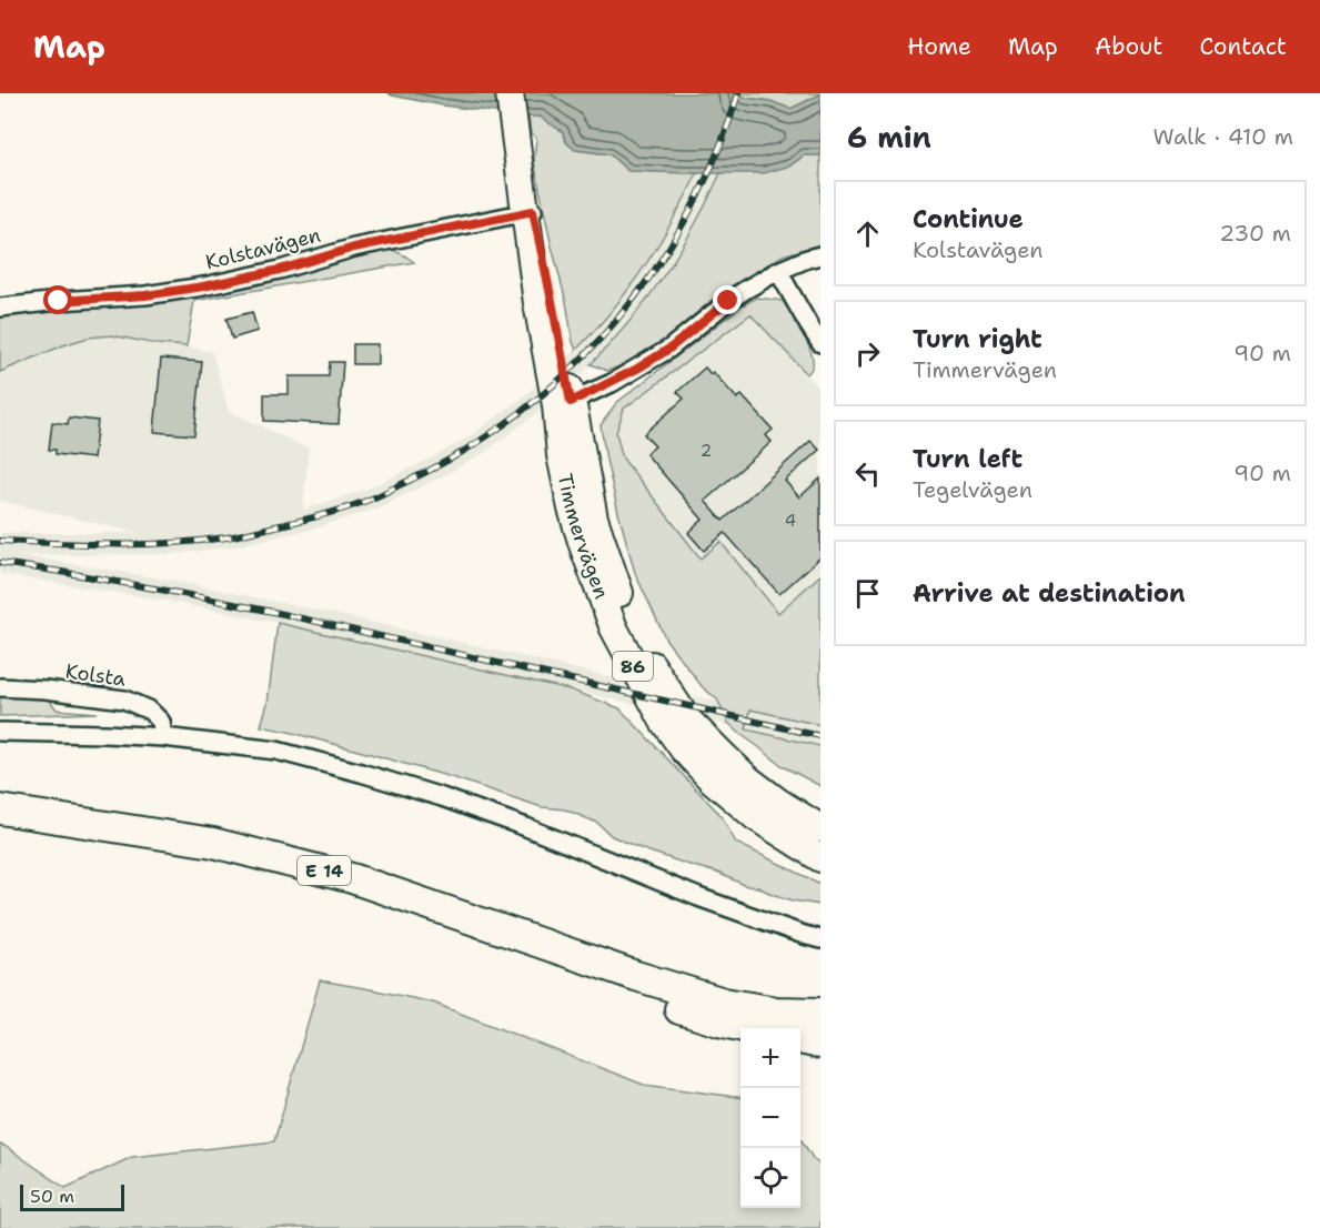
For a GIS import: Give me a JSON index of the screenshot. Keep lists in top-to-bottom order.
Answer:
{
  "streets": {
    "highway": ["E 14"],
    "main road": ["Timmervägen", "86"],
    "street": ["Kolstavägen", "Kolsta"]
  },
  "crossings": [
    ["Kolstavägen", "Timmervägen"]
  ],
  "house_numbers": ["2", "4"],
  "scale_bar": "50 m",
  "page": {
    "header": "Map",
    "nav": [
      "Home",
      "Map",
      "About",
      "Contact"
    ],
    "heading": ["6 min", "Walk · 410 m"],
    "list": [
      ["Continue", "Kolstavägen", "230 m"],
      ["Turn right", "Timmervägen", "90 m"],
      ["Turn left", "Tegelvägen", "90 m"],
      "Arrive at destination"
    ],
    "map_buttons": ["+", "−"],
    "scale": "50 m"
  }
}
